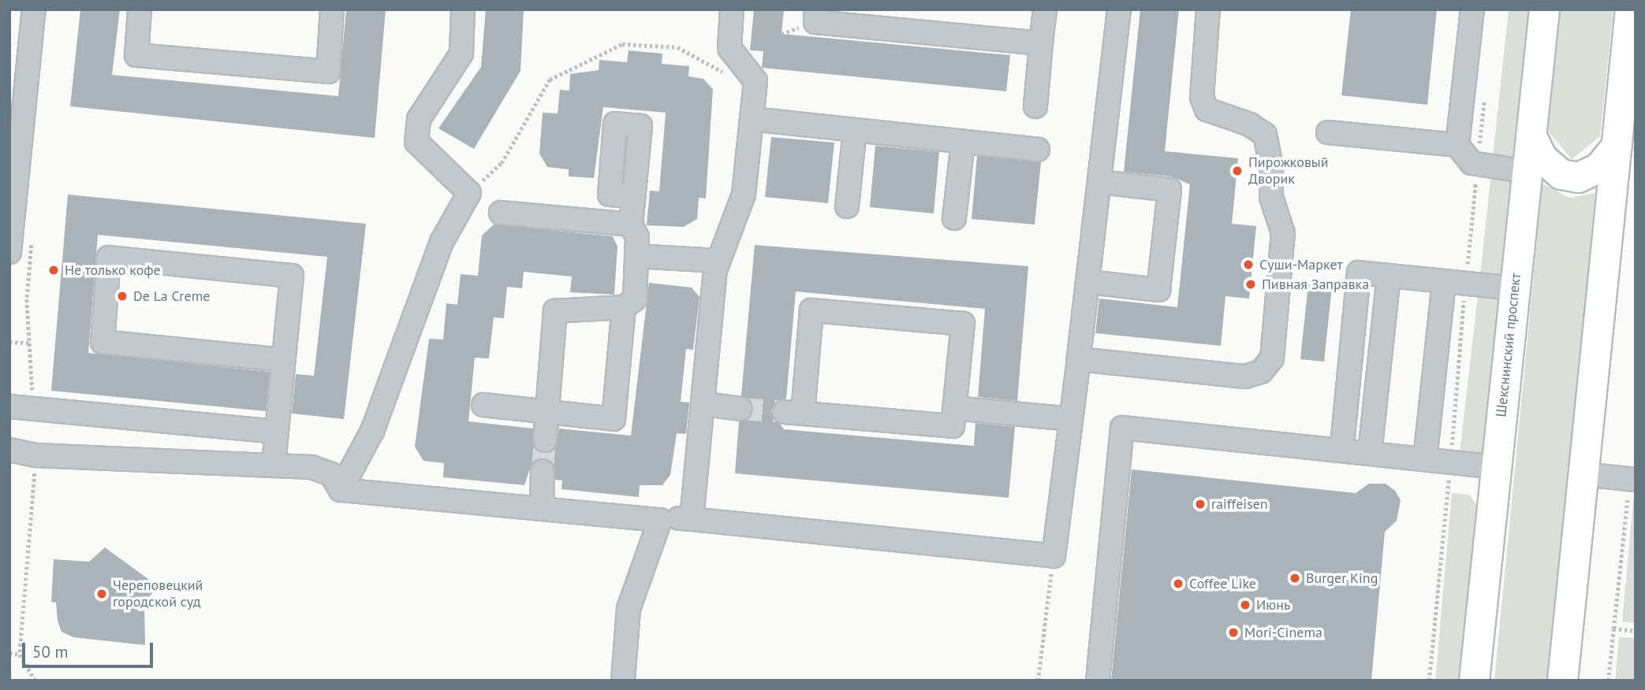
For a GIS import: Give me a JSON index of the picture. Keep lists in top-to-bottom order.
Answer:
{
  "streets": {
    "main road": ["Шекснинский проспект"]
  },
  "places": [
    "Пирожковый Дворик",
    "Суши-Маркет",
    "Не только кофе",
    "Пивная Заправка",
    "De La Creme",
    "raiffeisen",
    "Burger King",
    "Coffee Like",
    "Череповецкий городской суд",
    "Июнь",
    "Mori-Cinema"
  ],
  "scale_bar": "50 m"
}
